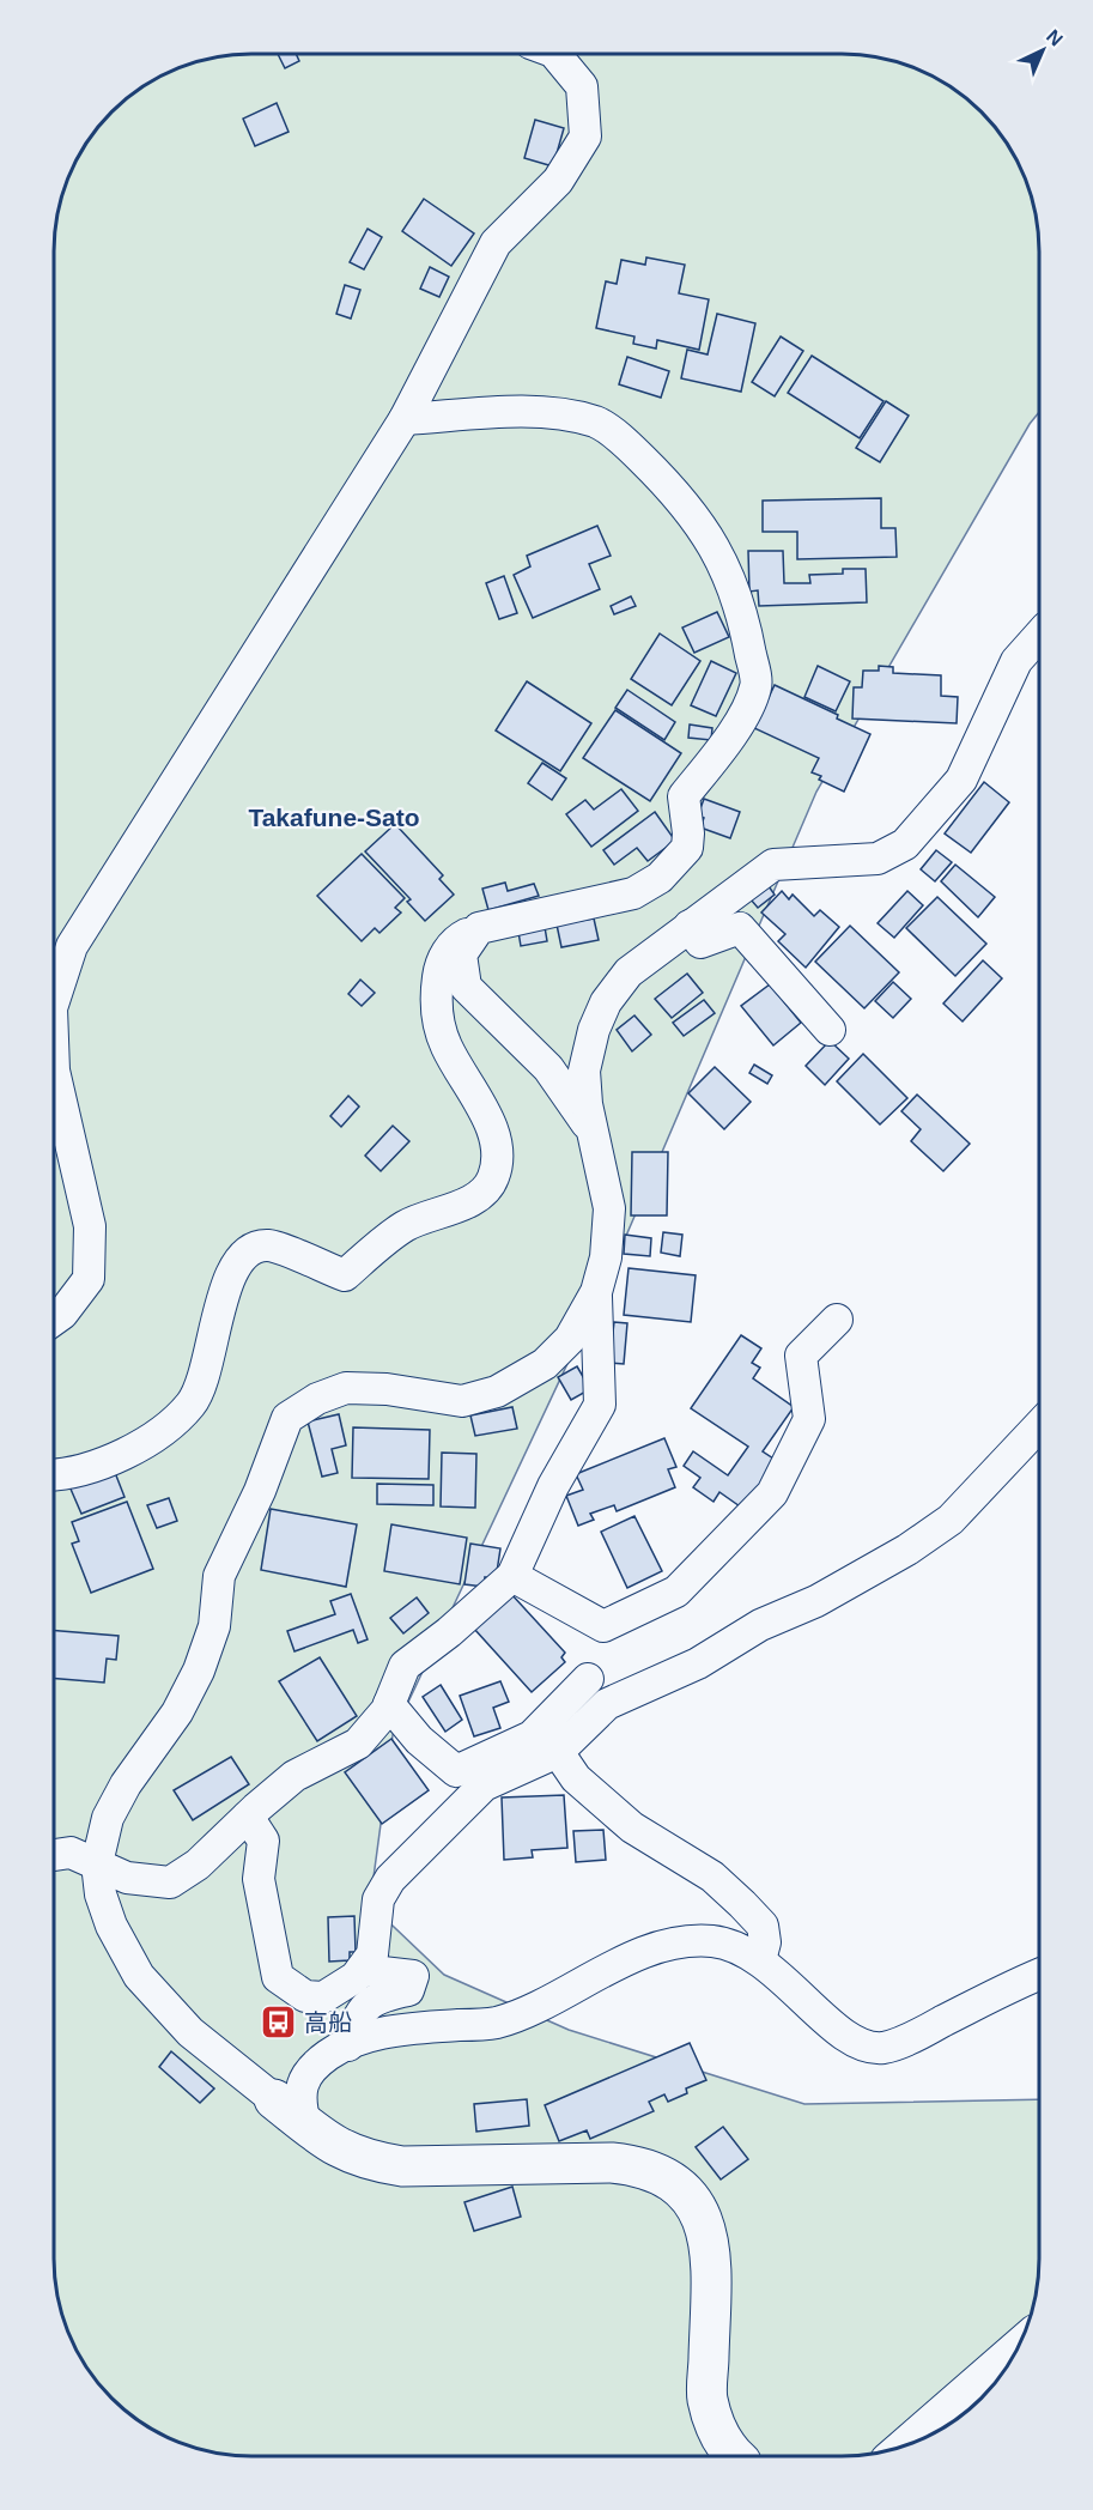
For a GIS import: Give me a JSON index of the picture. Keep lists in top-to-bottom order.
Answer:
{
  "districts": ["Takafune-Sato"],
  "places": {
    "bus stop": ["高船"]
  },
  "north": "top right"
}
